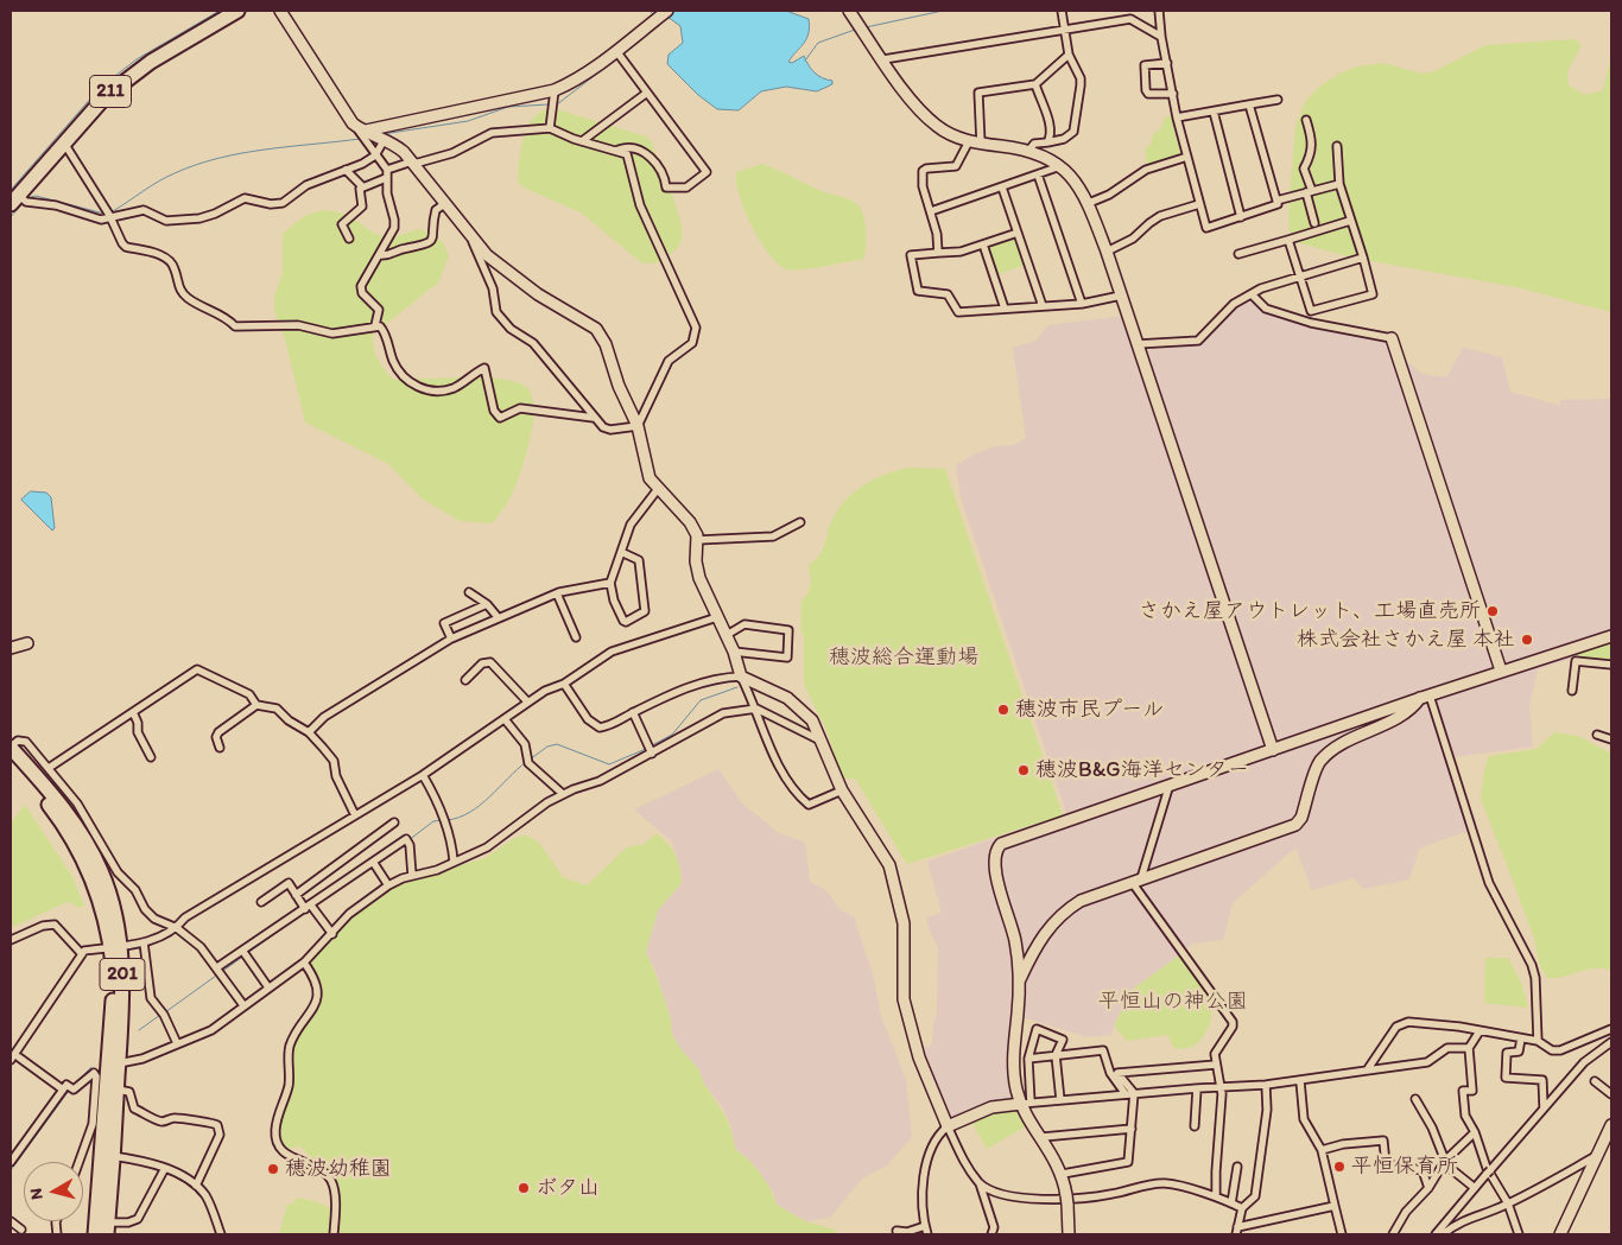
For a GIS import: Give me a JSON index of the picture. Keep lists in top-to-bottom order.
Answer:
{
  "streets": {
    "highway": ["211", "201"]
  },
  "parks": ["穂波総合運動場", "平恒山の神公園"],
  "places": [
    "さかえ屋アウトレット、工場直売所",
    "株式会社さかえ屋 本社",
    "穂波市民プール",
    "穂波B&G海洋センター",
    "平恒保育所",
    "穂波幼稚園",
    "ボタ山"
  ],
  "north": "left"
}
